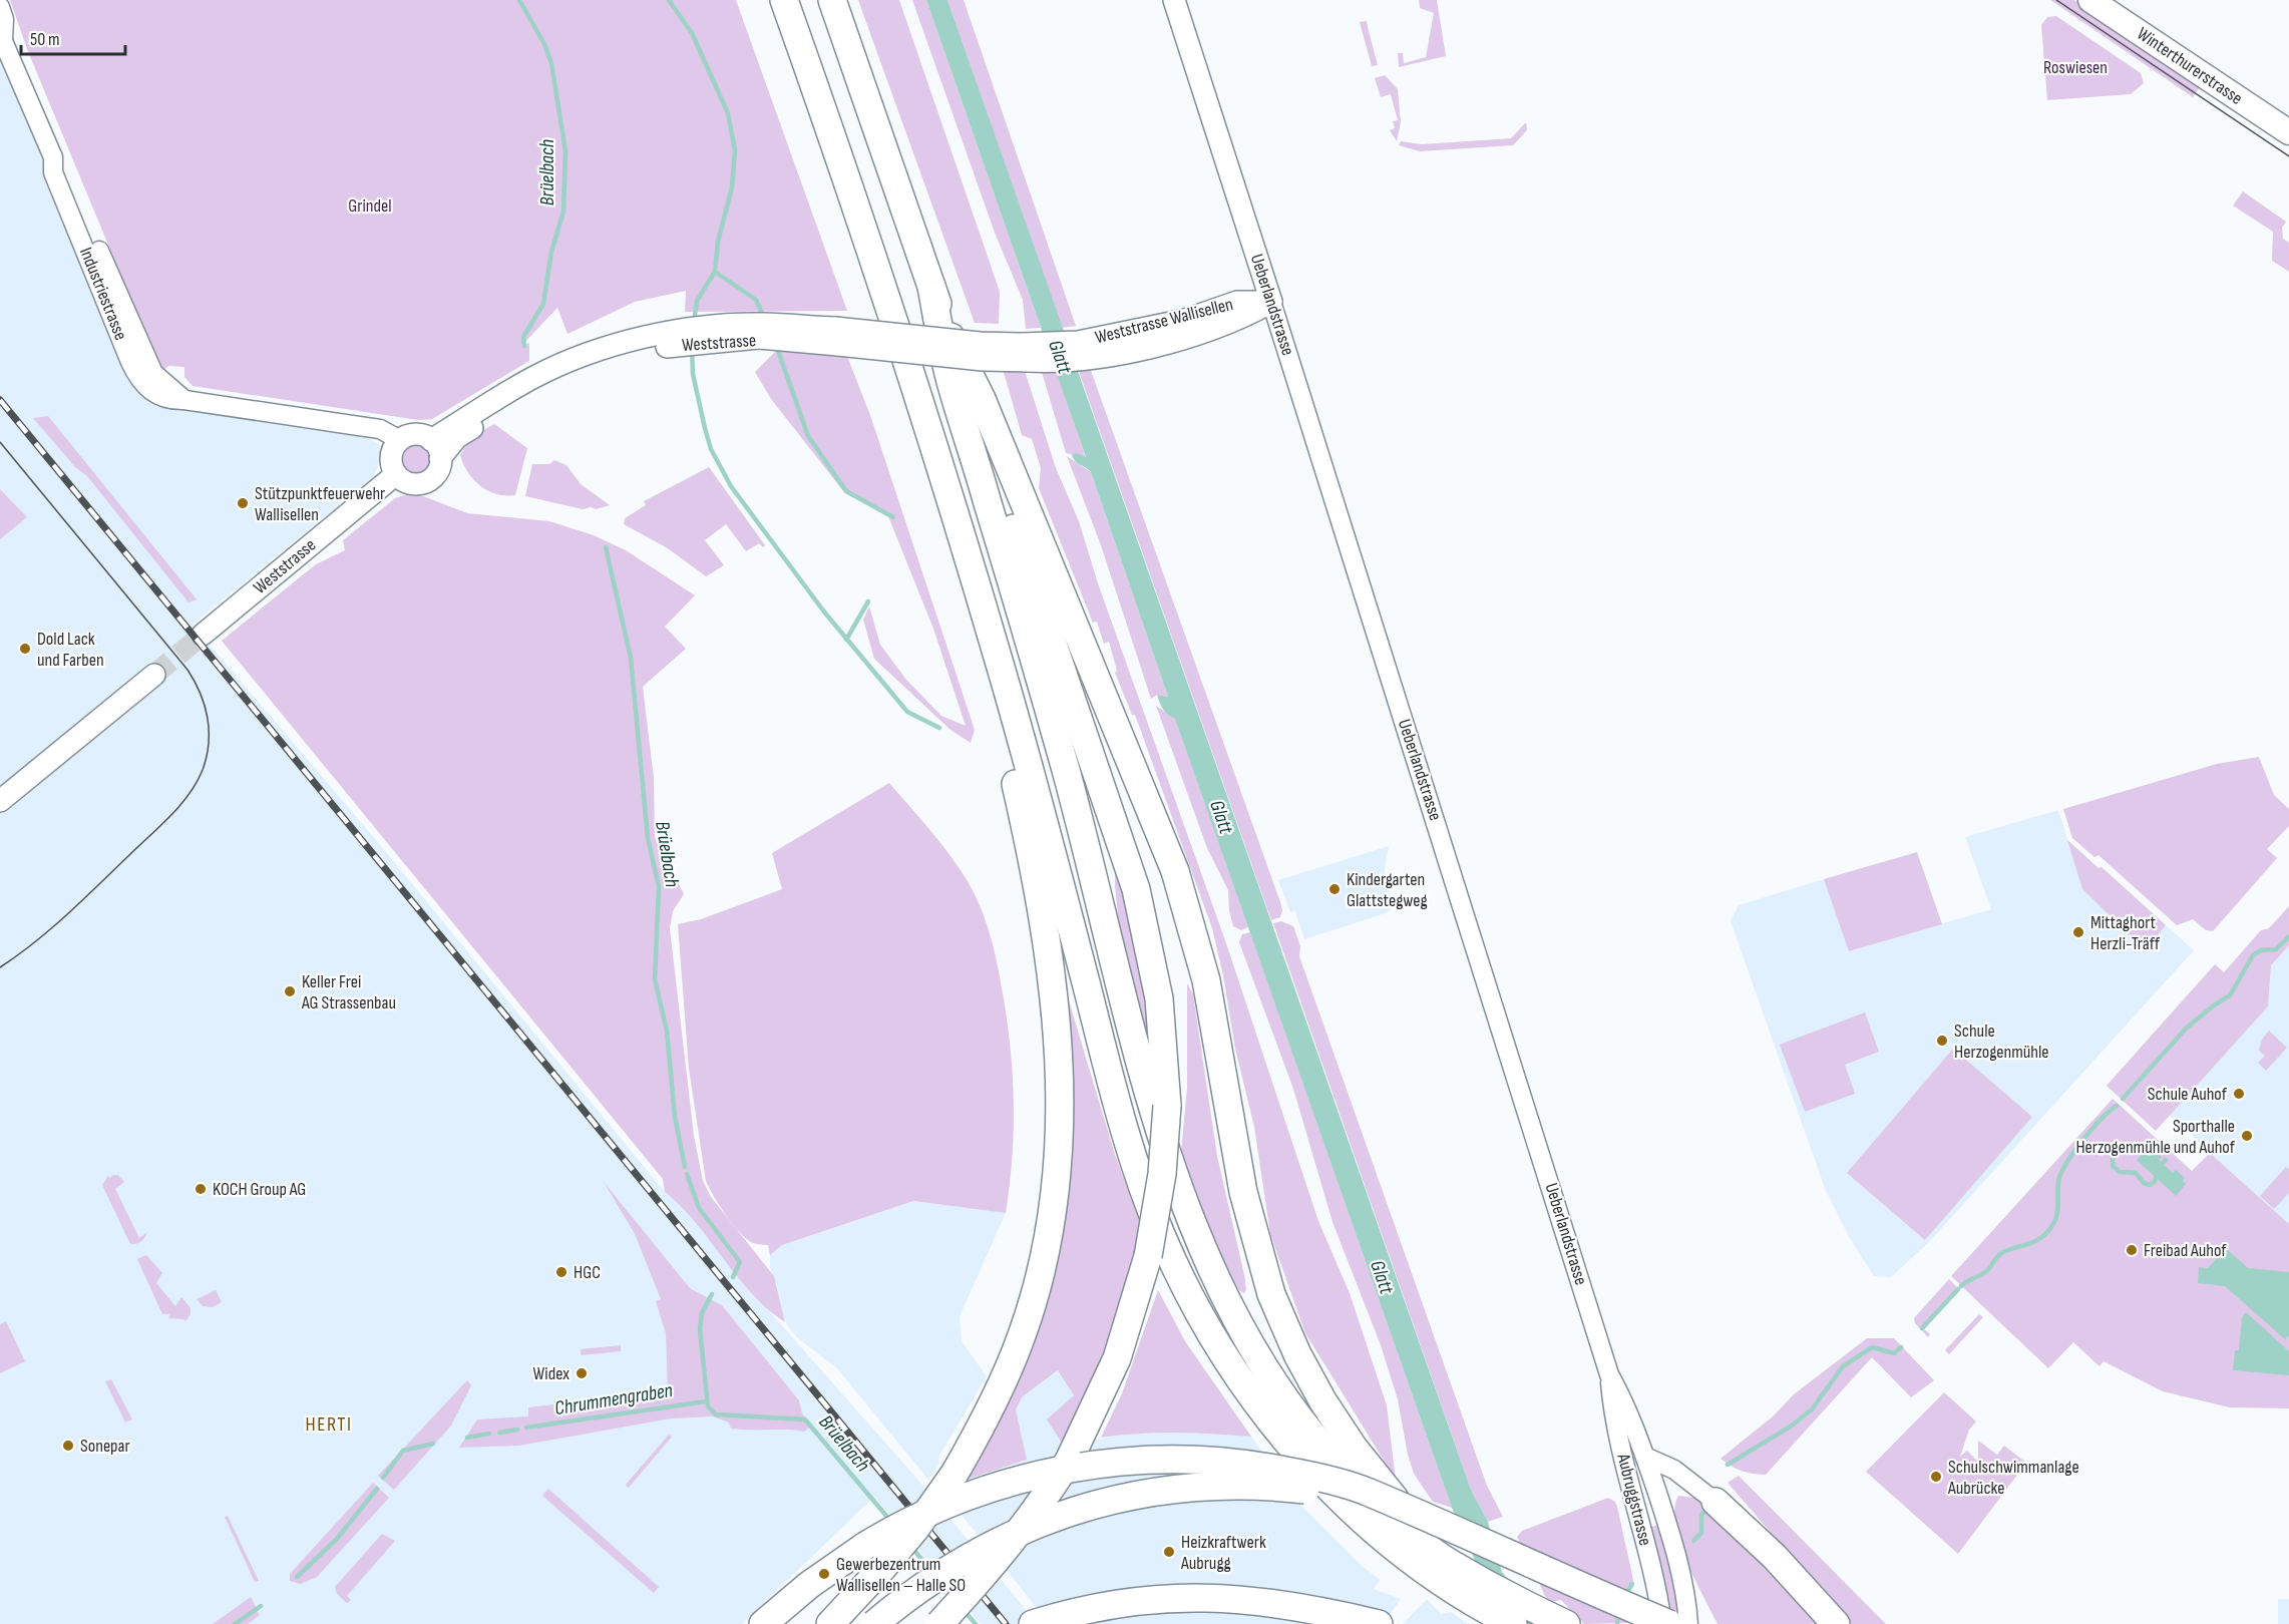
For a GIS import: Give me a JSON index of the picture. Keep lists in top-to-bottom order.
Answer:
{
  "streets": {
    "main road": [
      "Winterthurerstrasse",
      "Ueberlandstrasse",
      "Weststrasse Wallisellen",
      "Weststrasse"
    ],
    "street": ["Industriestrasse", "Aubruggstrasse"]
  },
  "crossings": [
    ["Industriestrasse", "Weststrasse"],
    ["Ueberlandstrasse", "Weststrasse Wallisellen"],
    ["Ueberlandstrasse", "Aubruggstrasse"],
    ["Weststrasse Wallisellen", "Weststrasse"]
  ],
  "districts": ["HERTI"],
  "water": ["Brüelbach", "Glatt", "Chrummengraben"],
  "parks": ["Roswiesen", "Grindel"],
  "places": [
    "Stützpunktfeuerwehr Wallisellen",
    "Dold Lack und Farben",
    "Kindergarten Glattstegweg",
    "Mittaghort Herzli-Träff",
    "Keller Frei AG Strassenbau",
    "Schule Herzogenmühle",
    "Schule Auhof",
    "Sporthalle Herzogenmühle und Auhof",
    "KOCH Group AG",
    "Freibad Auhof",
    "HGC",
    "Widex",
    "Sonepar",
    "Schulschwimmanlage Aubrücke",
    "Heizkraftwerk Aubrugg",
    "Gewerbezentrum Wallisellen – Halle SO"
  ],
  "scale_bar": "50 m"
}
